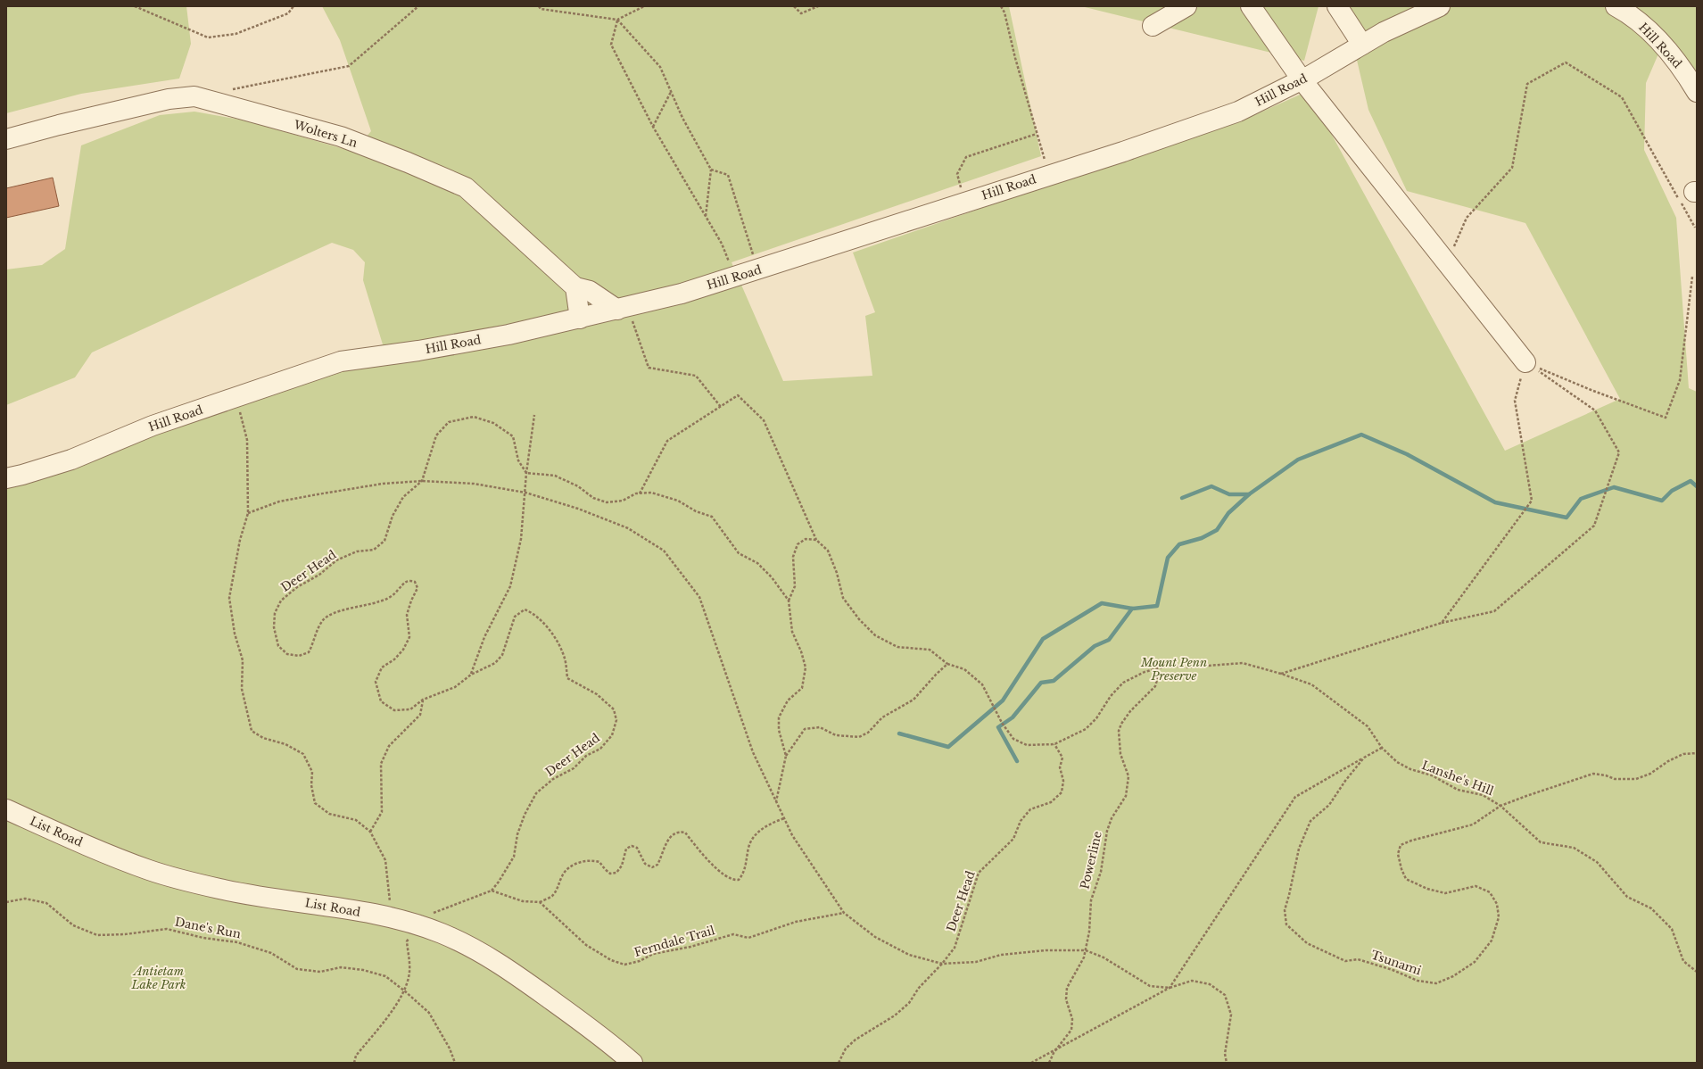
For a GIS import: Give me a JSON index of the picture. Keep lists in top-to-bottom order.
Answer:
{
  "streets": {
    "street": ["Hill Road", "Wolters Ln", "List Road"],
    "path": [
      "Deer Head",
      "Lanshe's Hill",
      "Powerline",
      "Dane's Run",
      "Ferndale Trail",
      "Tsunami"
    ]
  },
  "crossings": [
    ["Deer Head", "Lanshe's Hill"],
    ["Lanshe's Hill", "Powerline"],
    ["Lanshe's Hill", "Tsunami"]
  ],
  "parks": ["Mount Penn Preserve", "Antietam Lake Park"]
}
